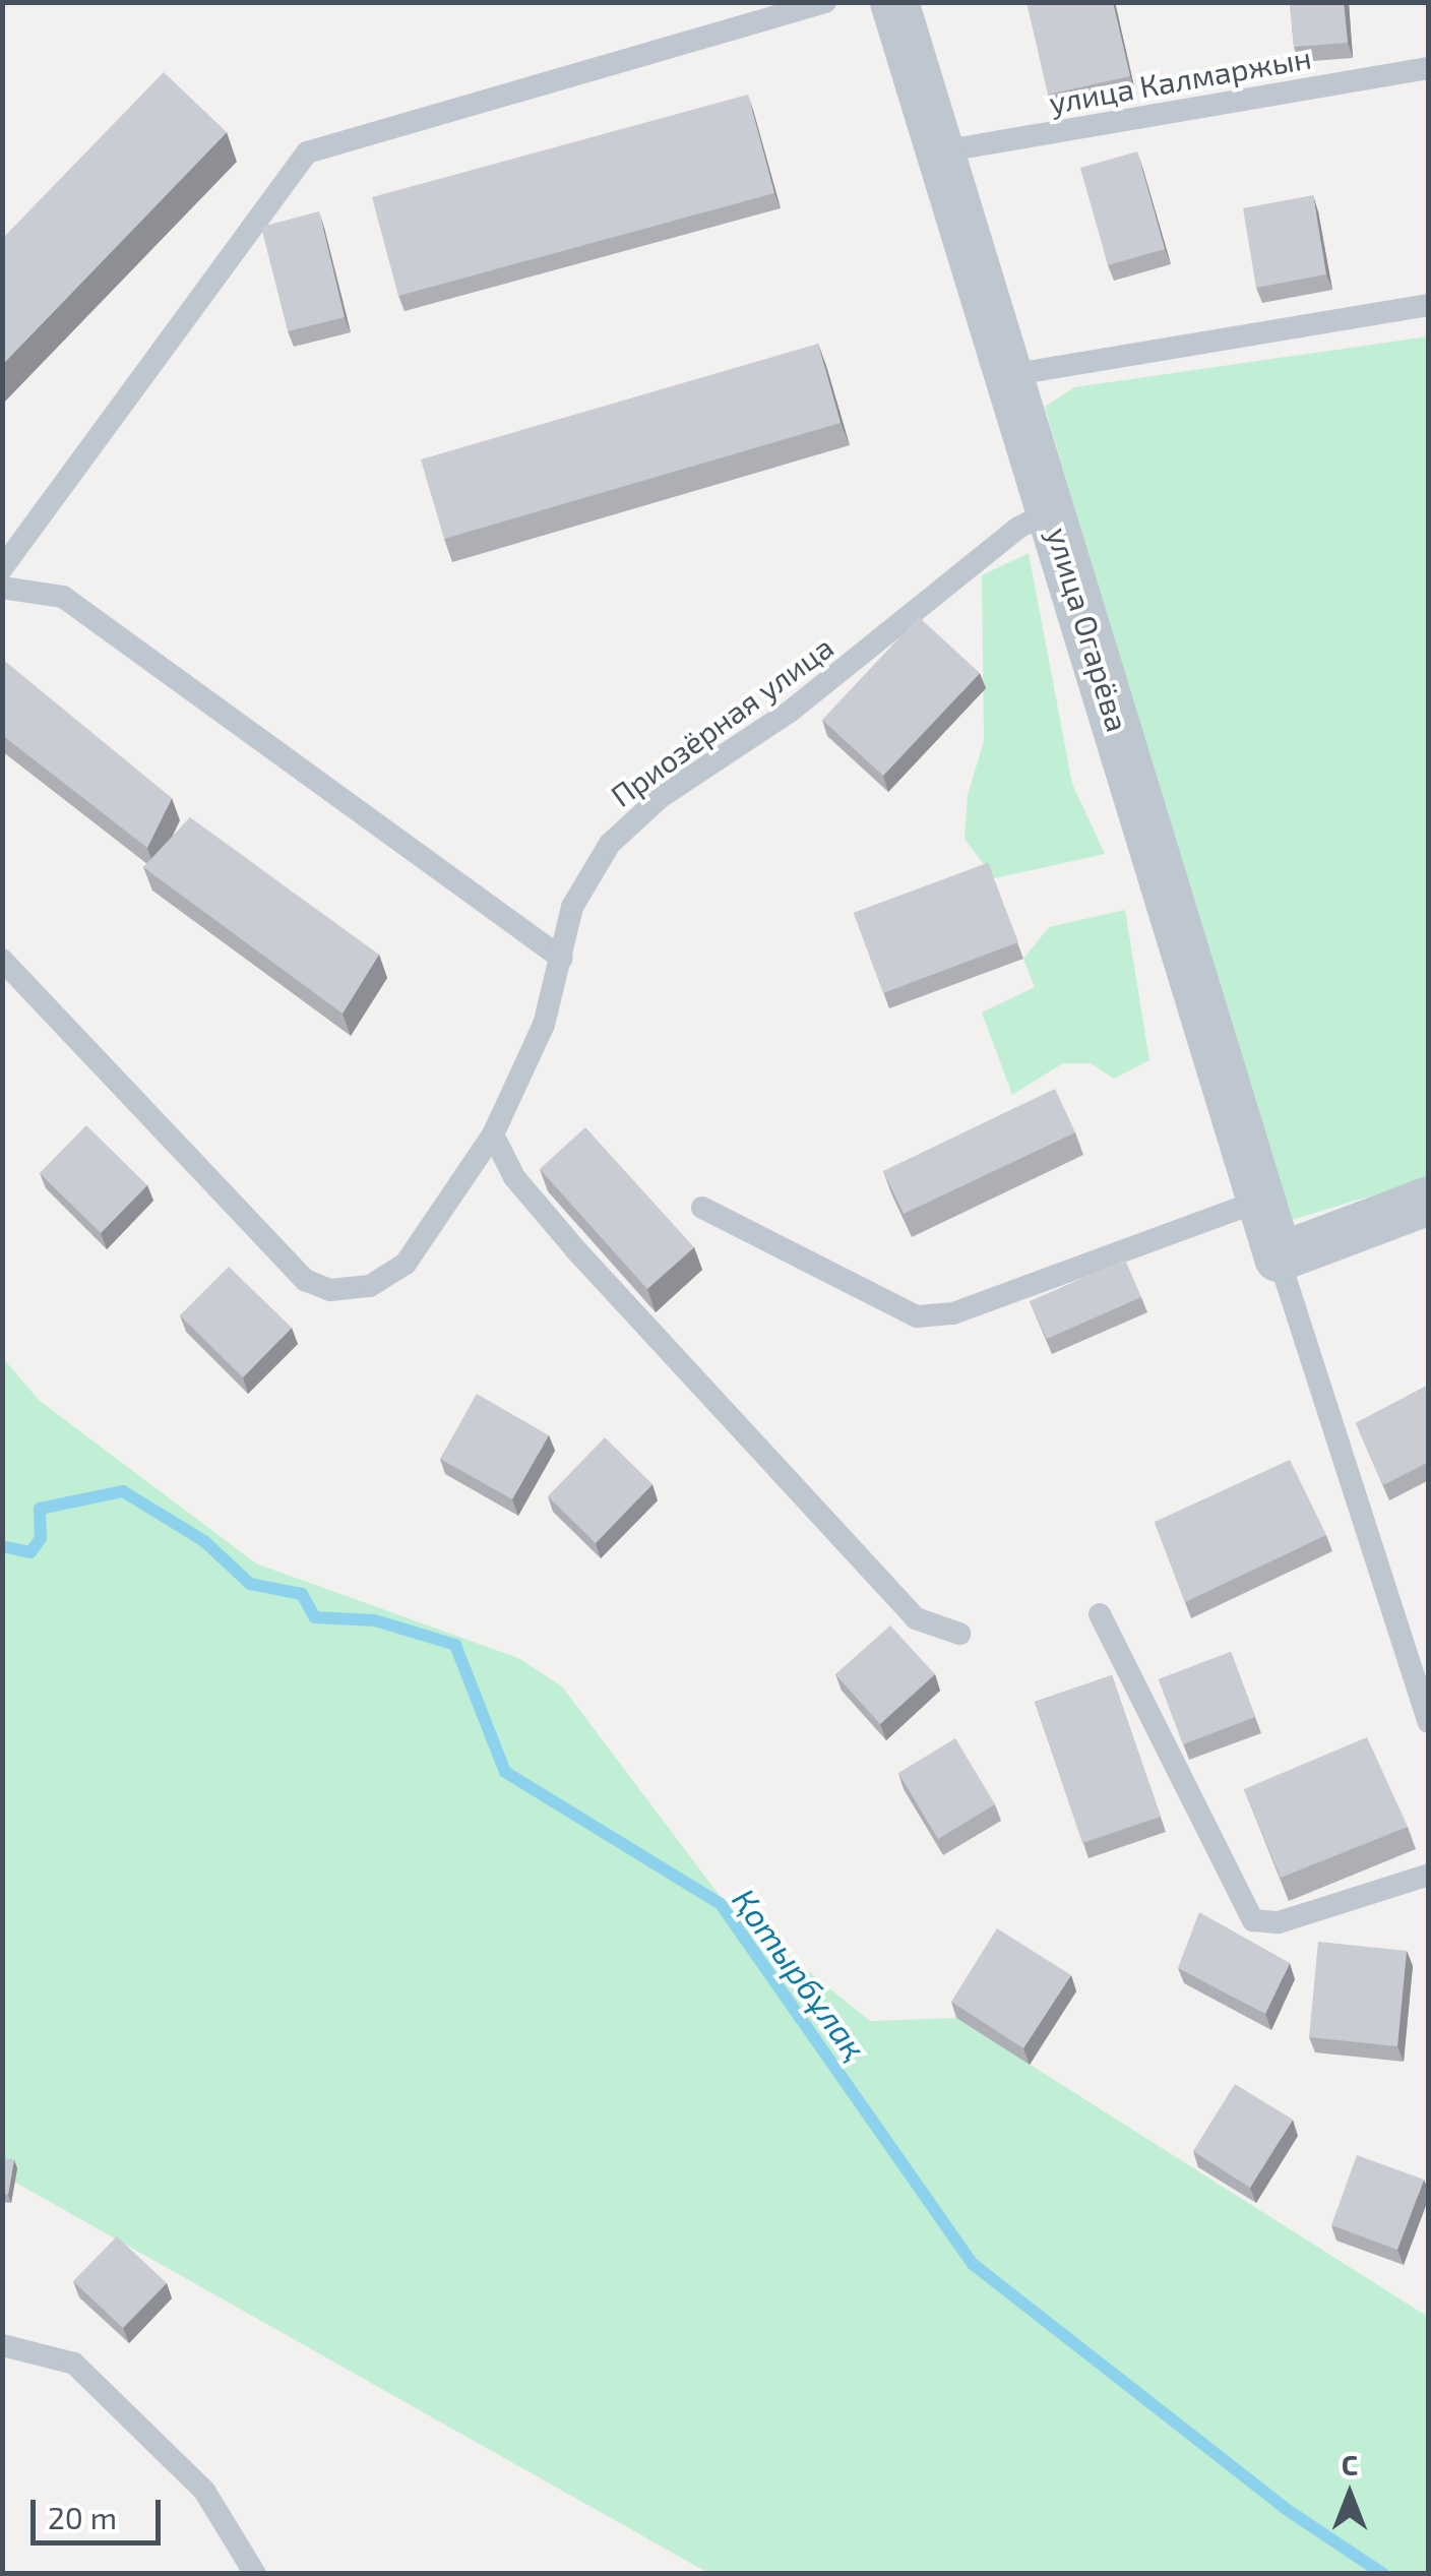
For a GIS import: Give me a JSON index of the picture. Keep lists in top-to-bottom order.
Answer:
{
  "streets": {
    "street": ["улица Огарёва"],
    "lane": ["улица Калмаржын", "Приозёрная улица"]
  },
  "crossings": [
    ["улица Калмаржын", "улица Огарёва"],
    ["улица Огарёва", "Приозёрная улица"]
  ],
  "water": ["Қотырбұлақ"],
  "scale_bar": "20 m",
  "north": "top"
}
